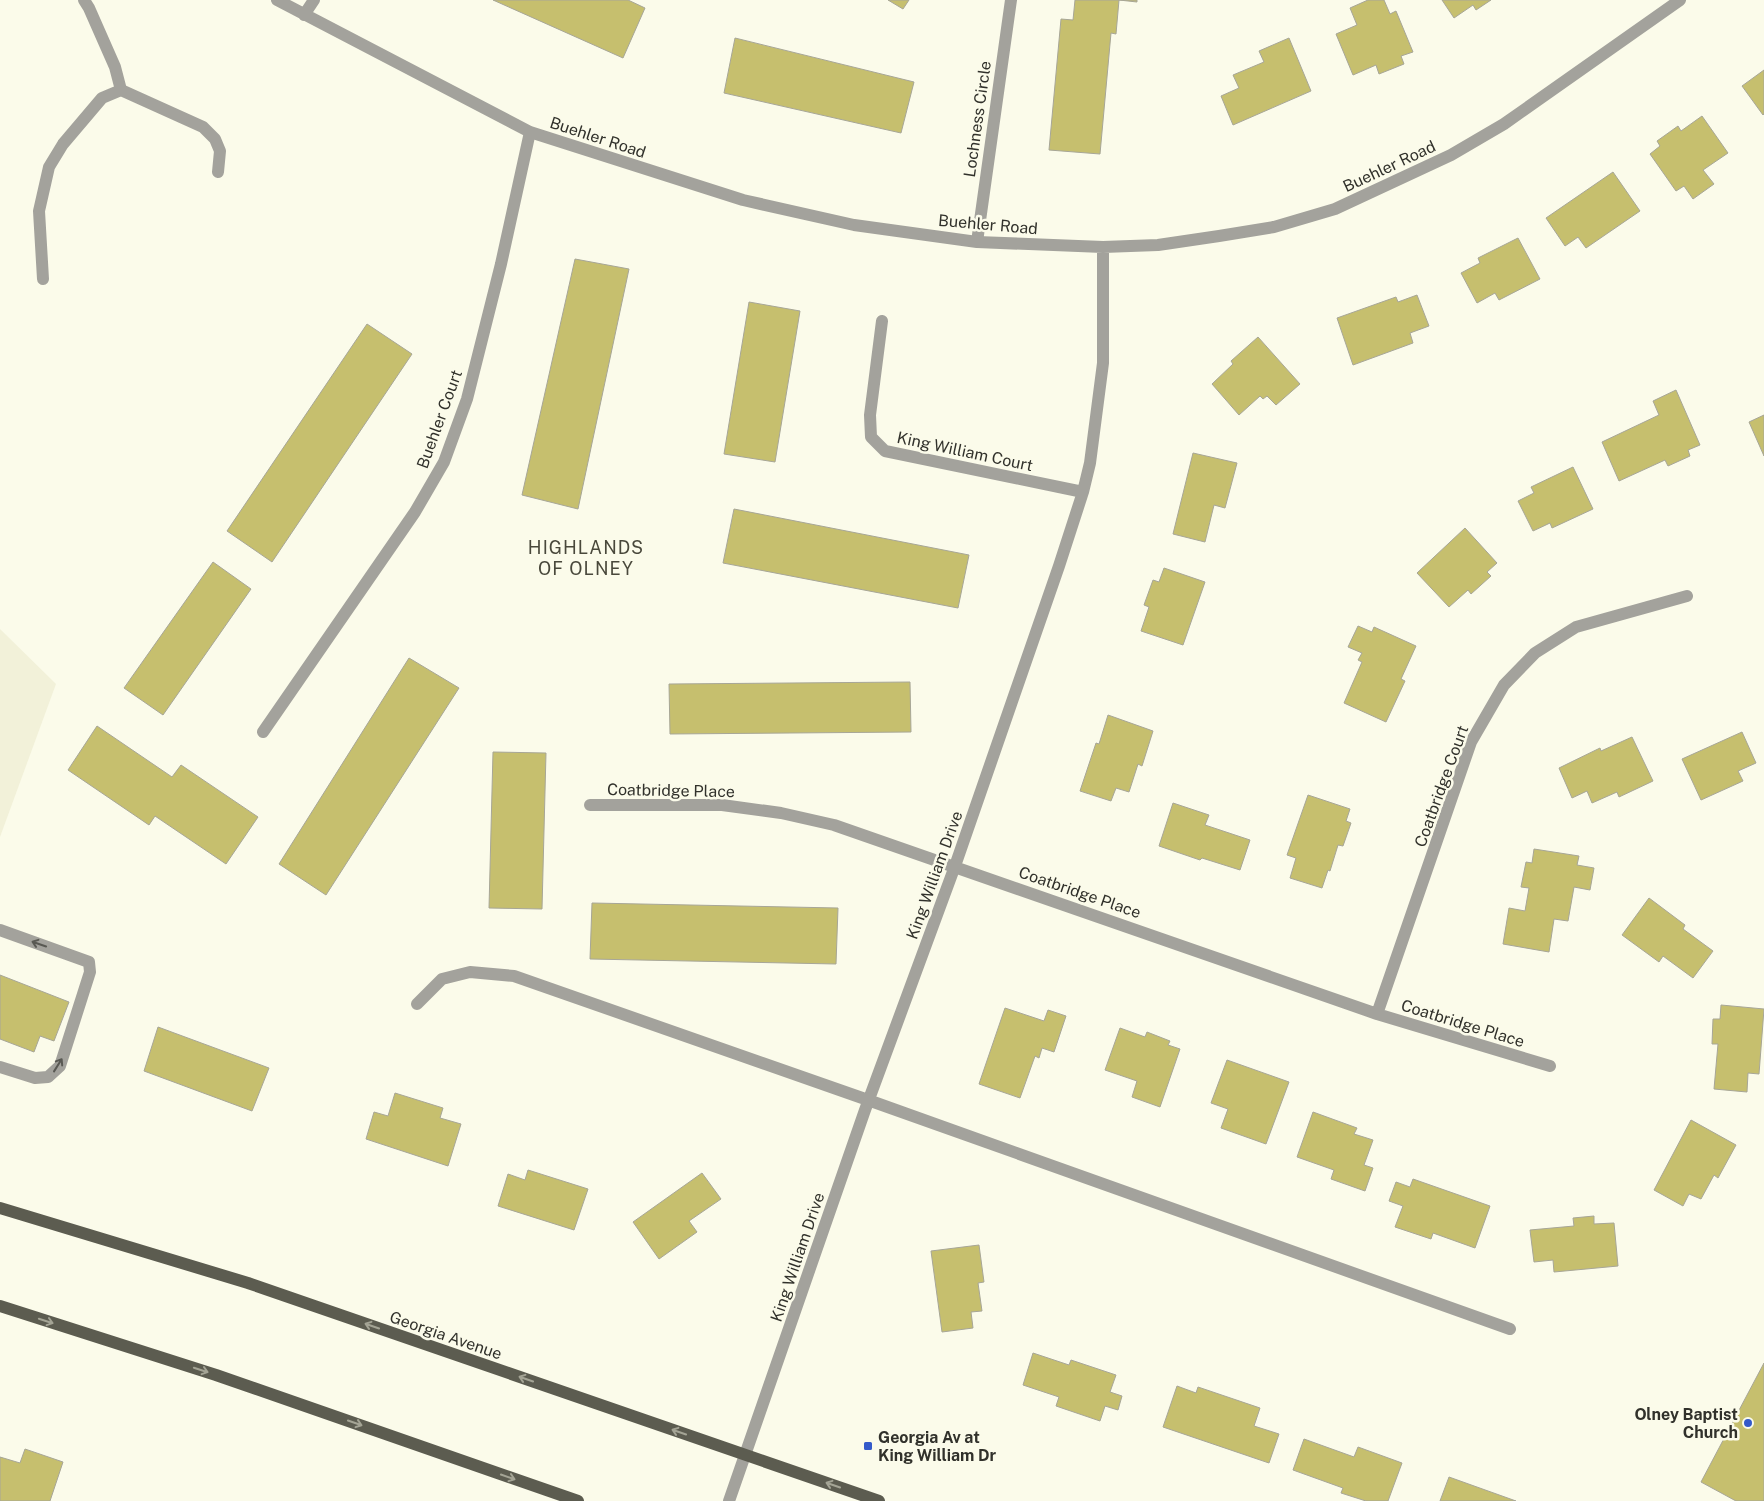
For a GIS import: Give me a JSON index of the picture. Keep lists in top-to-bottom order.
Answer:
{
  "streets": {
    "main road": ["Georgia Avenue"],
    "street": [
      "Lochness Circle",
      "Buehler Road",
      "Buehler Court",
      "King William Court",
      "Coatbridge Court",
      "Coatbridge Place",
      "King William Drive"
    ]
  },
  "crossings": [
    ["Lochness Circle", "Buehler Road"],
    ["Buehler Road", "Buehler Court"],
    ["Buehler Road", "King William Drive"],
    ["King William Court", "King William Drive"],
    ["Coatbridge Court", "Coatbridge Place"],
    ["Coatbridge Place", "King William Drive"],
    ["King William Drive", "Georgia Avenue"]
  ],
  "districts": ["HIGHLANDS OF OLNEY"],
  "places": {
    "other": ["Olney Baptist Church"],
    "transit": ["Georgia Av at King William Dr"]
  }
}
